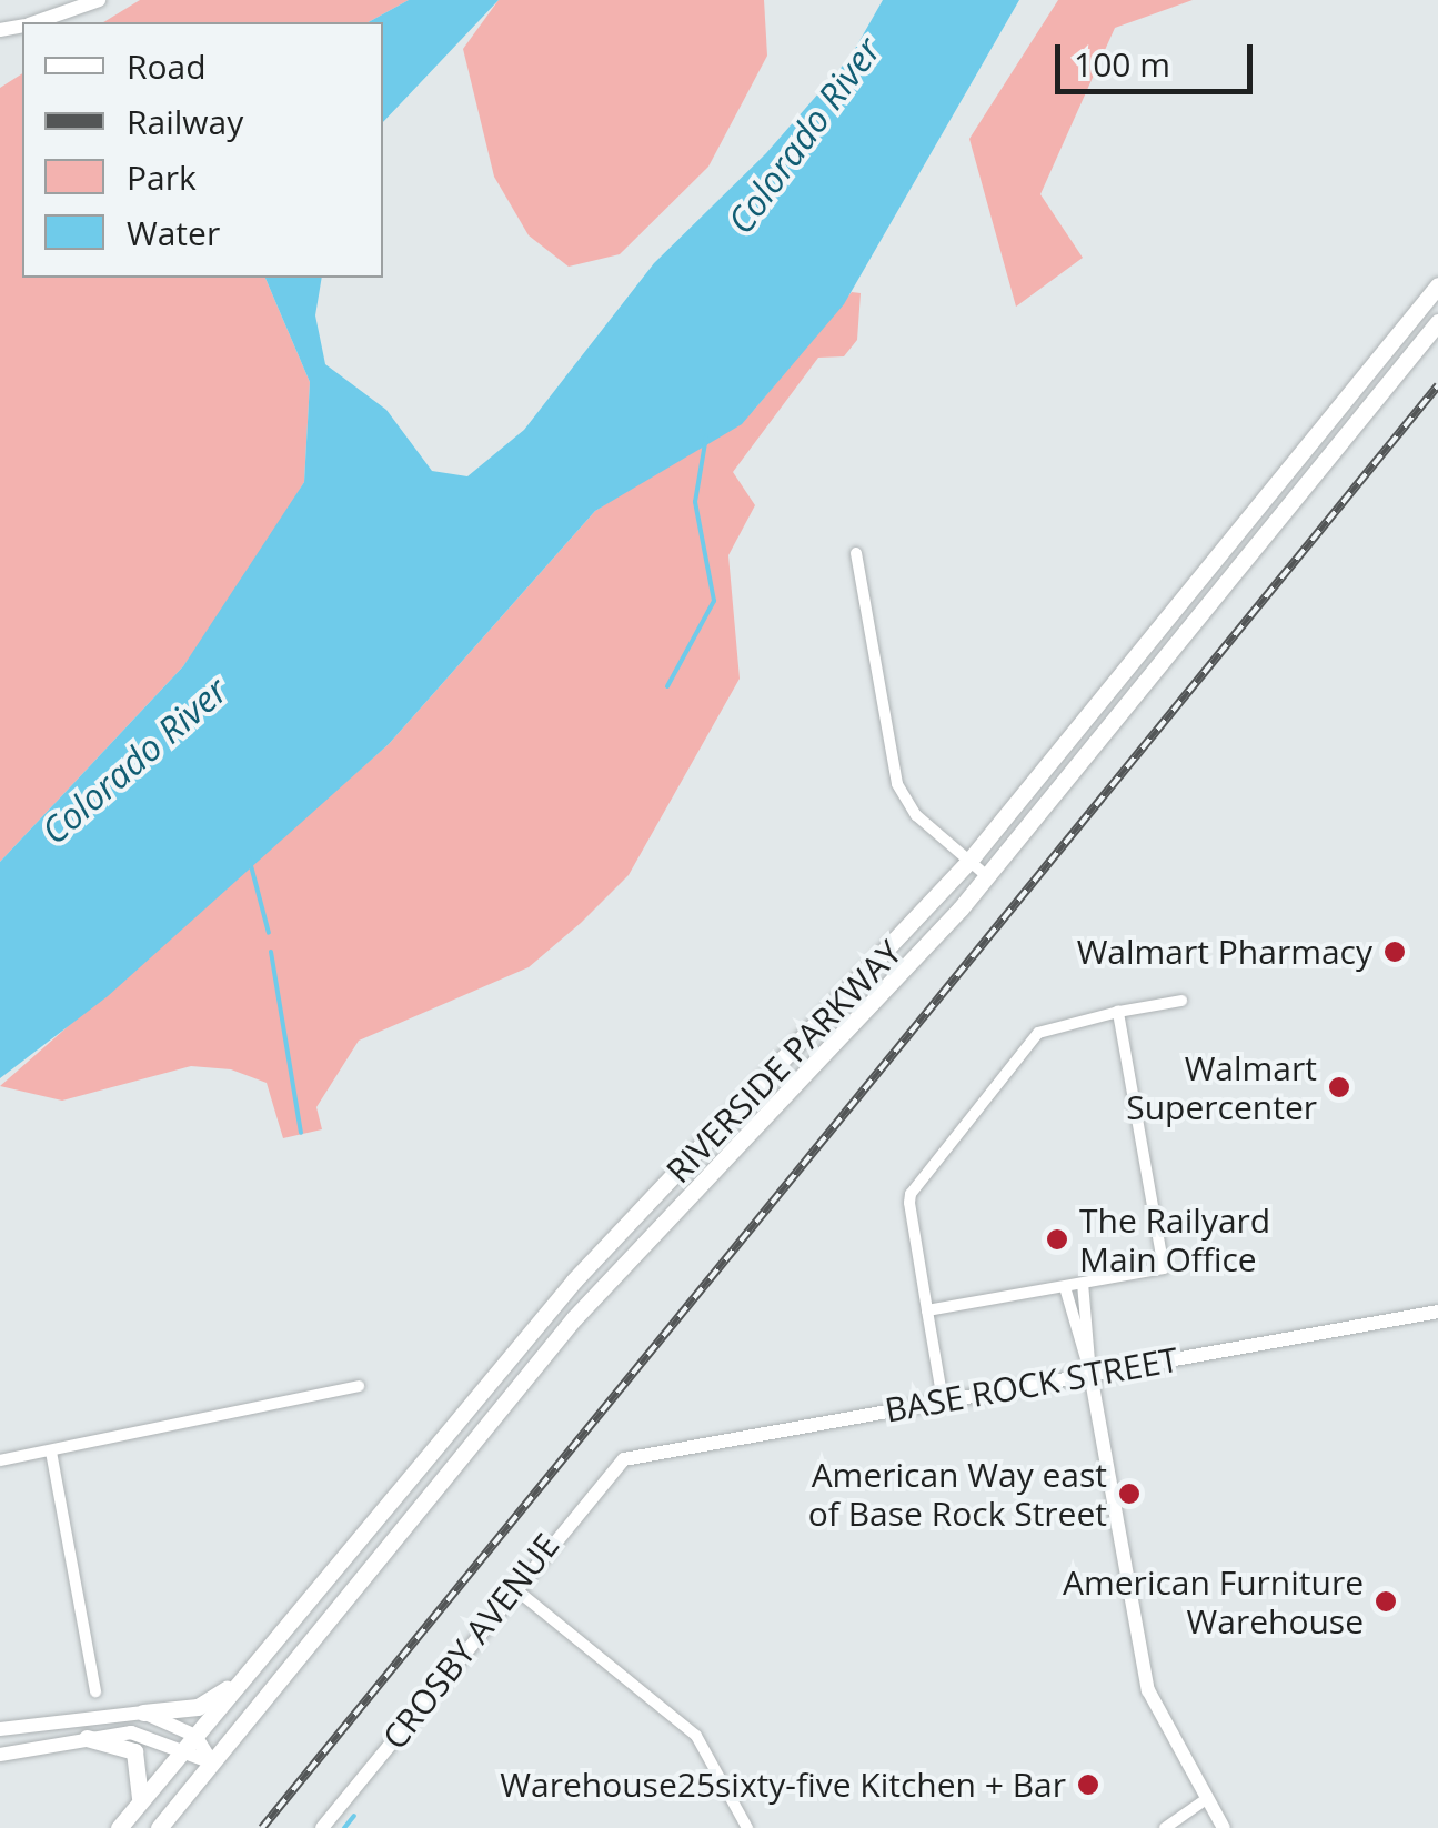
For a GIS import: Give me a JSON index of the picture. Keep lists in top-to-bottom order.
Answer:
{
  "streets": {
    "main road": ["RIVERSIDE PARKWAY"],
    "street": ["BASE ROCK STREET", "CROSBY AVENUE"]
  },
  "crossings": [
    ["BASE ROCK STREET", "CROSBY AVENUE"]
  ],
  "water": ["Colorado River"],
  "places": [
    "Walmart Pharmacy",
    "Walmart Supercenter",
    "The Railyard Main Office",
    "American Way east of Base Rock Street",
    "American Furniture Warehouse",
    "Warehouse25sixty-five Kitchen + Bar"
  ],
  "legend": [
    "Road",
    "Railway",
    "Park",
    "Water"
  ],
  "scale_bar": "100 m"
}
